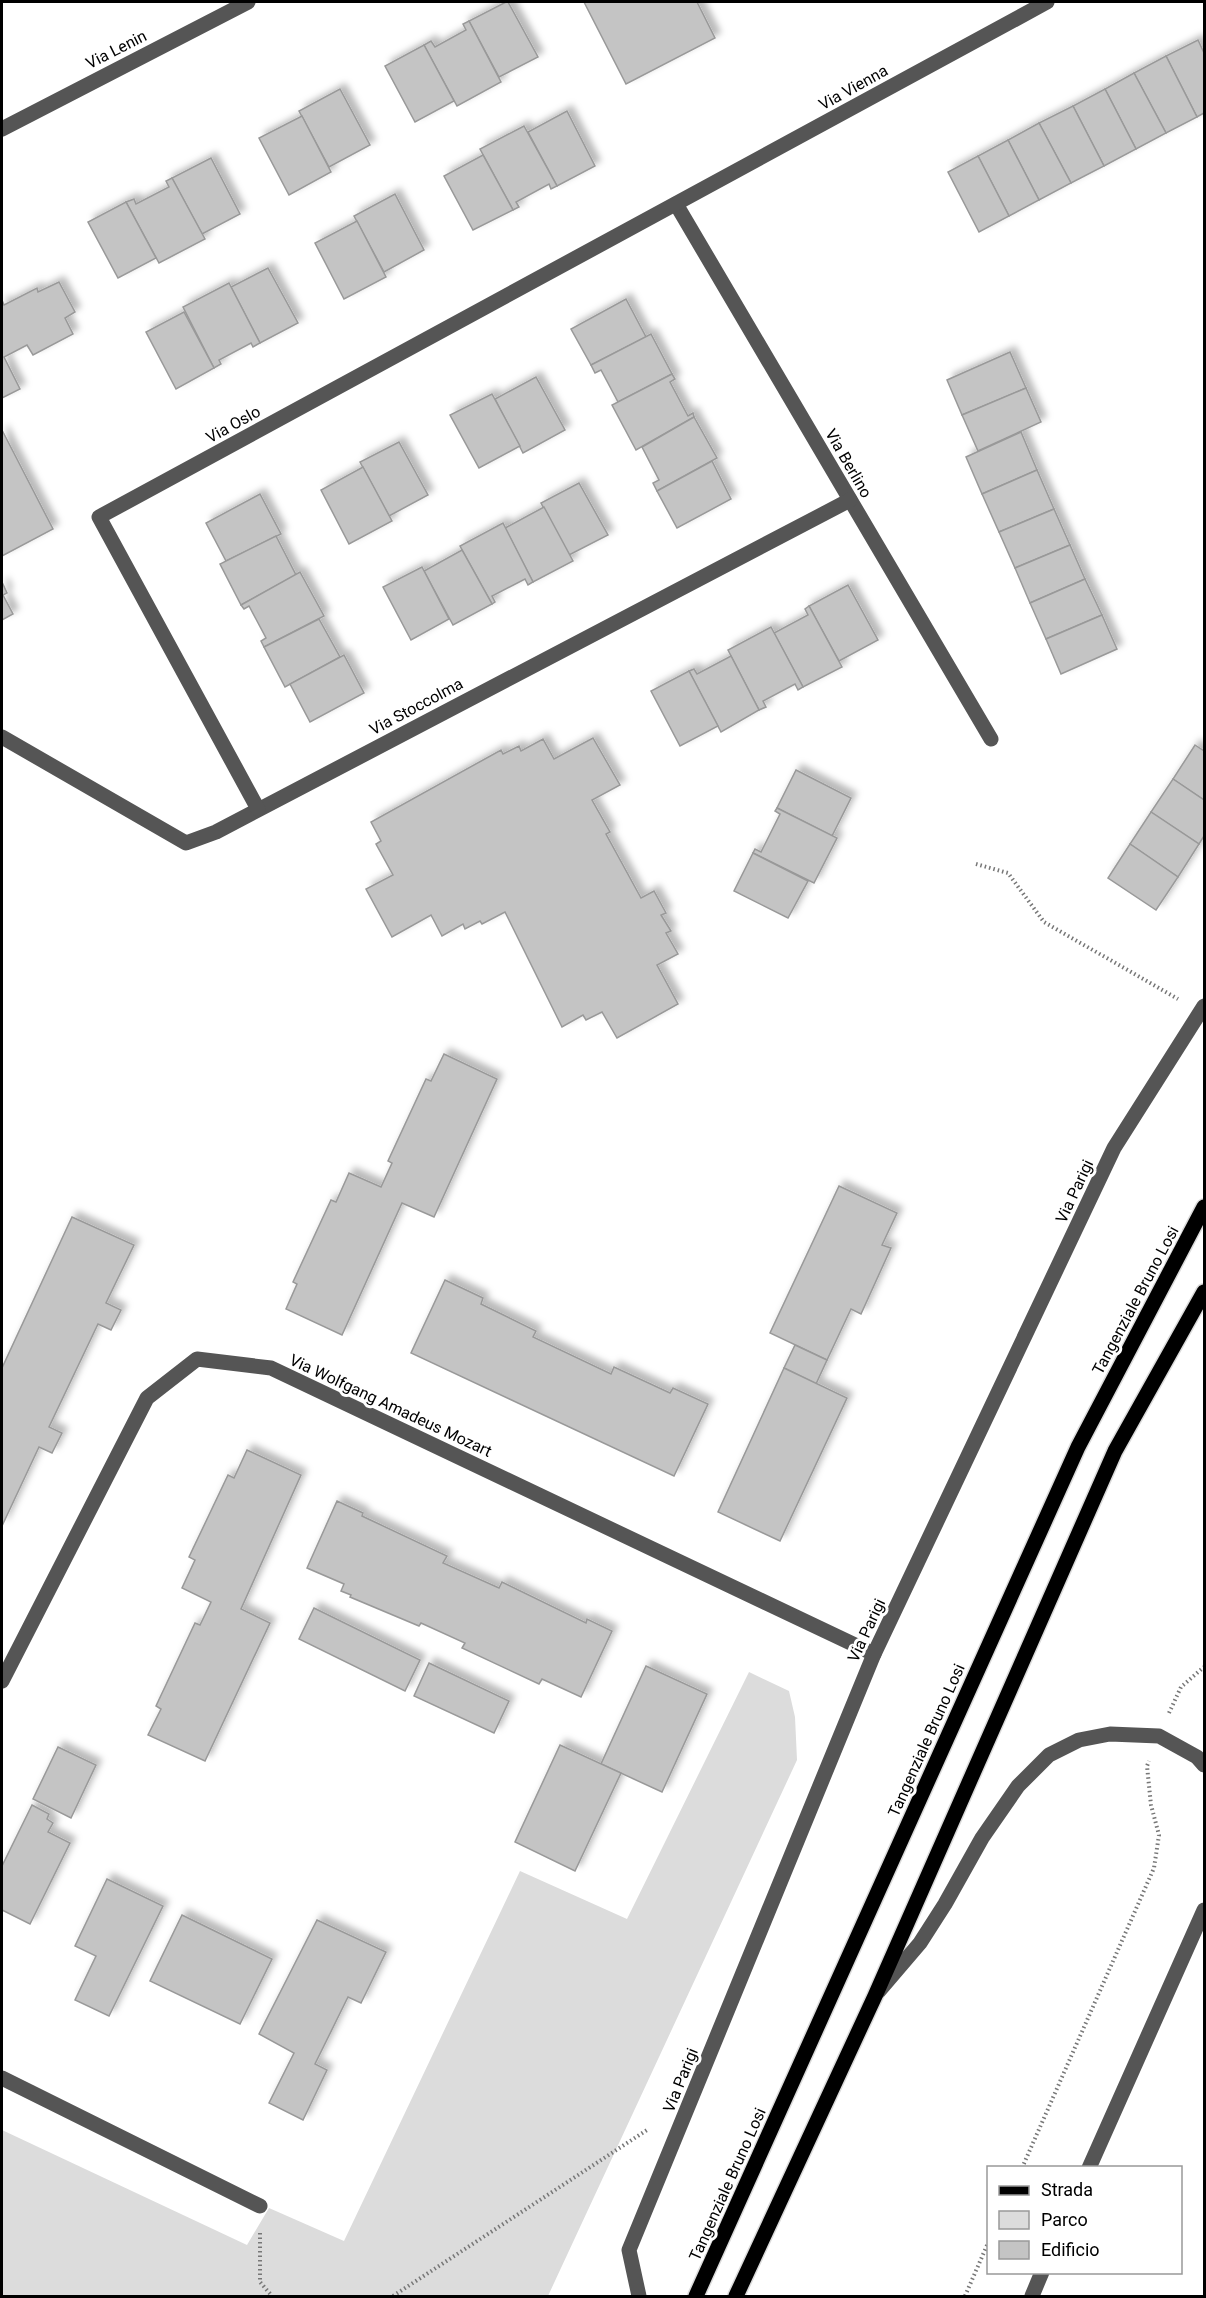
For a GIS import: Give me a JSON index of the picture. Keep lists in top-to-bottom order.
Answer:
{
  "streets": {
    "main road": ["Tangenziale Bruno Losi"],
    "street": [
      "Via Lenin",
      "Via Vienna",
      "Via Oslo",
      "Via Berlino",
      "Via Stoccolma",
      "Via Parigi",
      "Via Wolfgang Amadeus Mozart"
    ]
  },
  "crossings": [
    ["Via Vienna", "Via Oslo"],
    ["Via Vienna", "Via Berlino"],
    ["Via Oslo", "Via Berlino"],
    ["Via Oslo", "Via Stoccolma"],
    ["Via Berlino", "Via Stoccolma"],
    ["Via Parigi", "Via Wolfgang Amadeus Mozart"]
  ],
  "legend": ["Strada", "Parco", "Edificio"]
}
